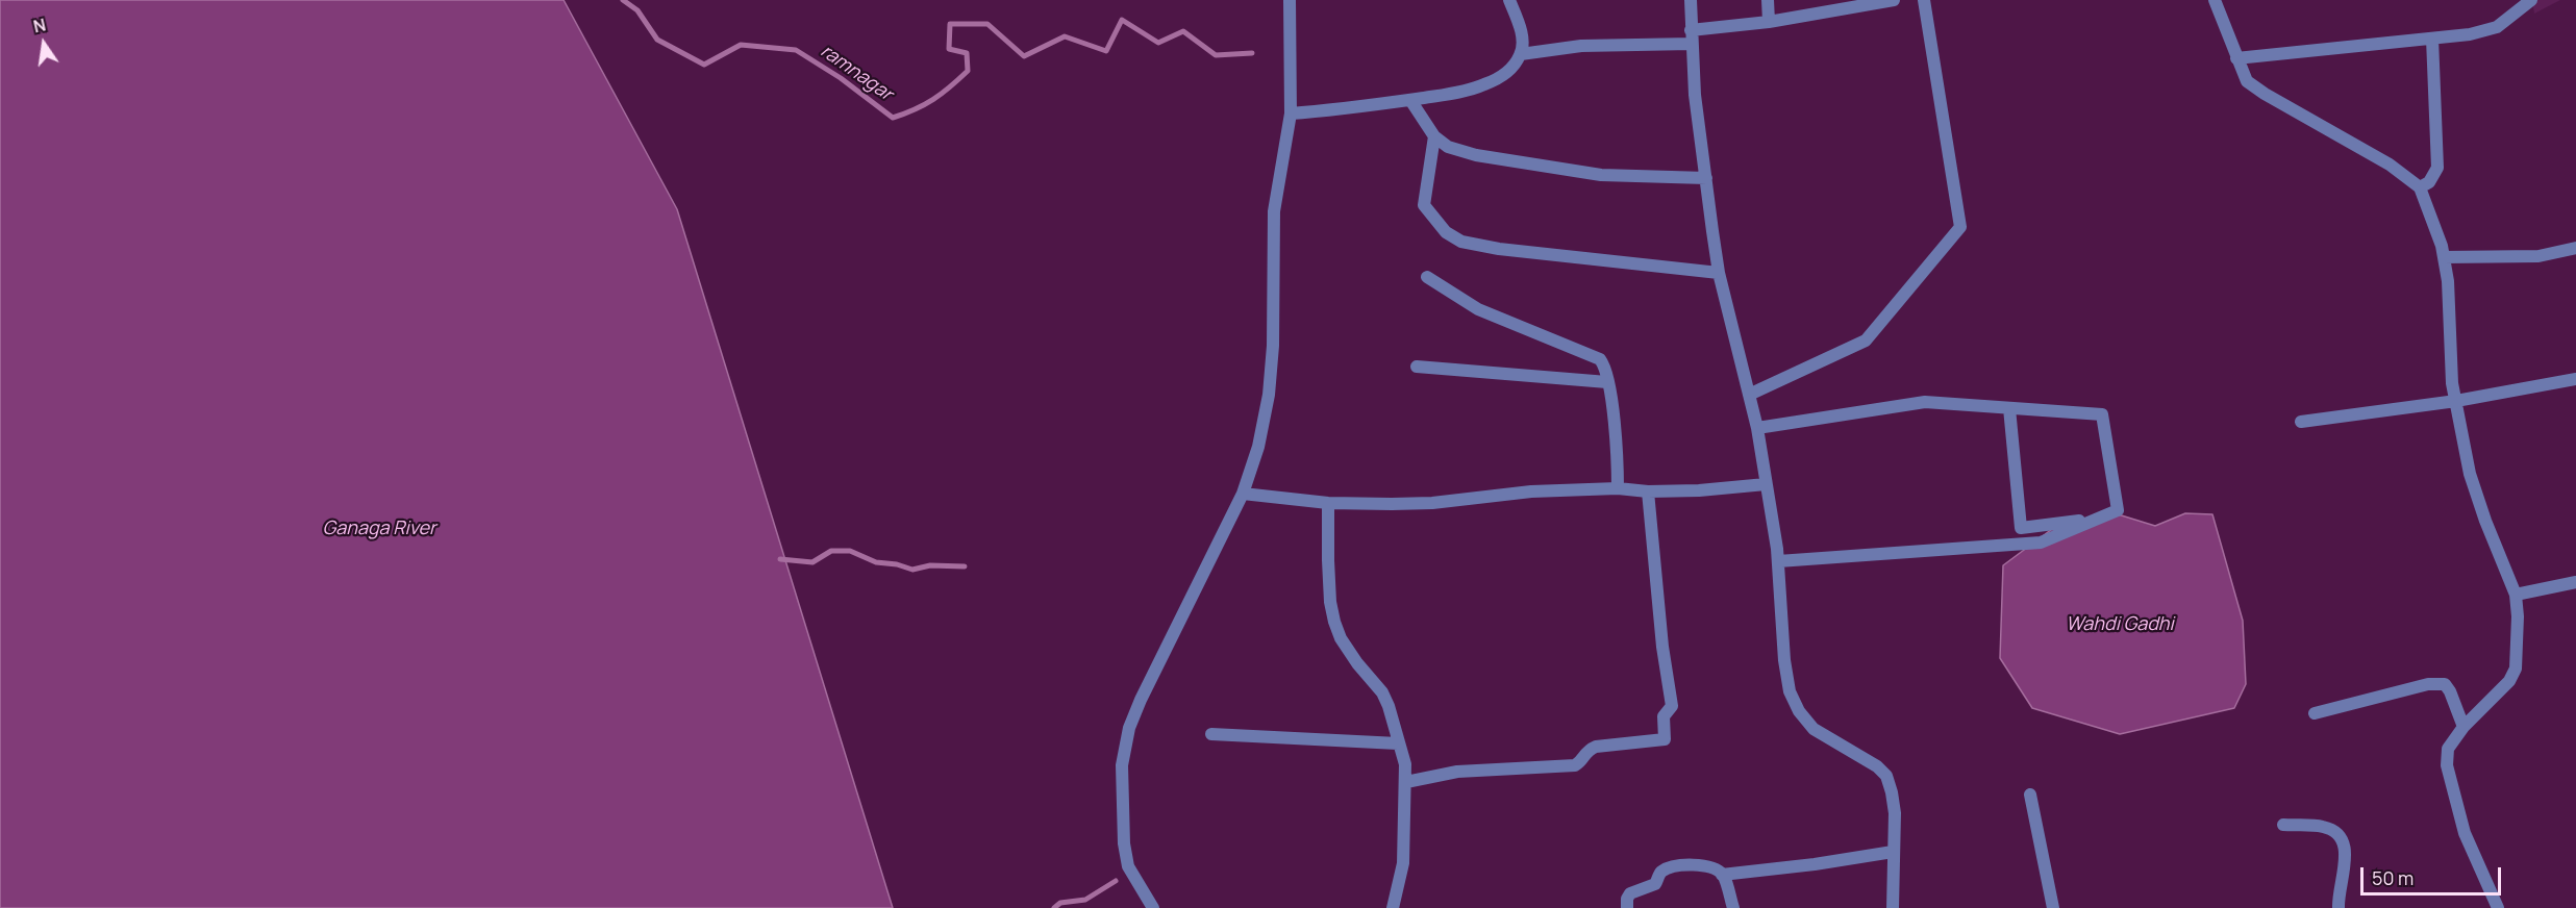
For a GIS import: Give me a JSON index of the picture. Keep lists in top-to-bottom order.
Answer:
{
  "water": ["ramnagar", "Ganaga River", "Wahdi Gadhi"],
  "scale_bar": "50 m",
  "north": "top"
}
